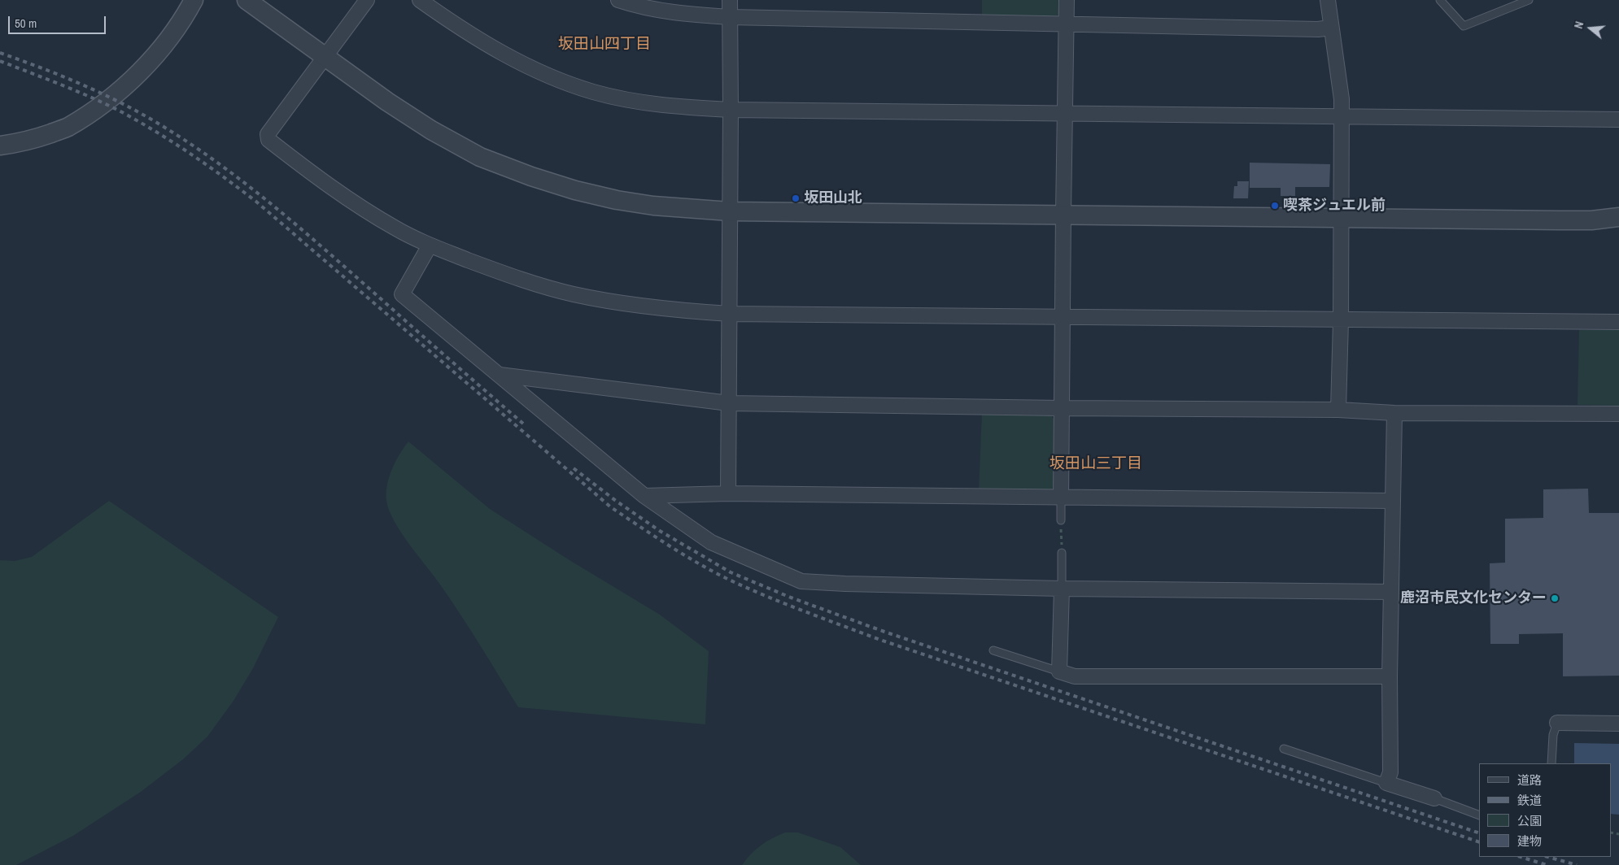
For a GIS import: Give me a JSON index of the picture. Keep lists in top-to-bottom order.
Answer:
{
  "districts": ["坂田山四丁目", "坂田山三丁目"],
  "places": ["坂田山北", "喫茶ジュエル前", "鹿沼市民文化センター"],
  "legend": [
    "道路",
    "鉄道",
    "公園",
    "建物"
  ],
  "scale_bar": "50 m",
  "north": "left"
}
